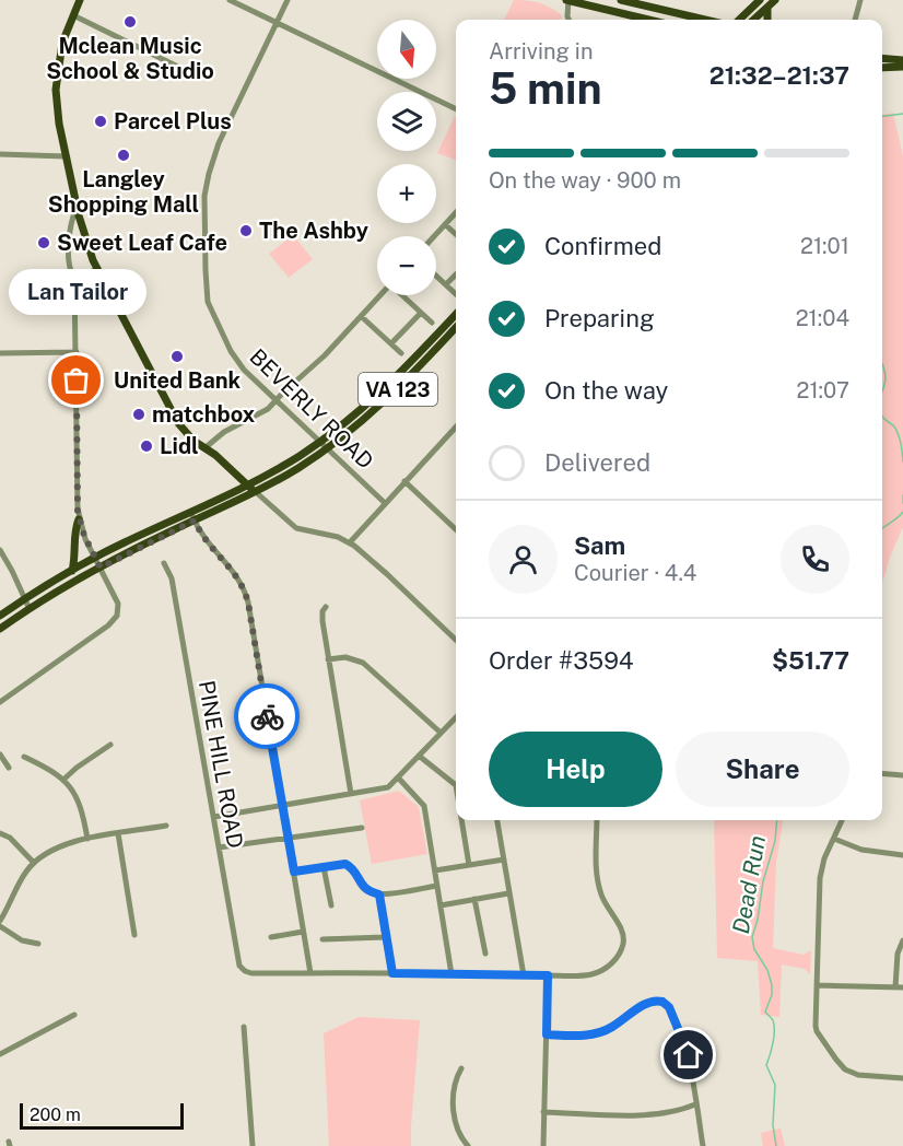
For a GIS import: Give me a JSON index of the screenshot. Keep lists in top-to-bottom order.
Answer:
{
  "streets": {
    "main road": ["VA 123"],
    "street": ["BEVERLY ROAD", "PINE HILL ROAD"]
  },
  "crossings": [
    ["VA 123", "BEVERLY ROAD"]
  ],
  "water": ["Dead Run"],
  "places": [
    "Mclean Music School & Studio",
    "Parcel Plus",
    "Langley Shopping Mall",
    "The Ashby",
    "Sweet Leaf Cafe",
    "United Bank",
    "Lan Tailor",
    "matchbox",
    "Lidl"
  ],
  "scale_bar": "200 m",
  "north": "bottom",
  "page": {
    "map_buttons": ["+", "−"],
    "heading": ["5 min", "Arriving in", "21:32–21:37"],
    "panel": [
      "Sam",
      "Courier · 4.4",
      "Order #3594",
      "$51.77"
    ],
    "bar": "On the way · 900 m",
    "list": [
      ["Confirmed", "21:01"],
      ["Preparing", "21:04"],
      ["On the way", "21:07"],
      "Delivered"
    ],
    "bubble": "Lan Tailor",
    "buttons": ["Help", "Share"],
    "scale": "200 m"
  }
}
